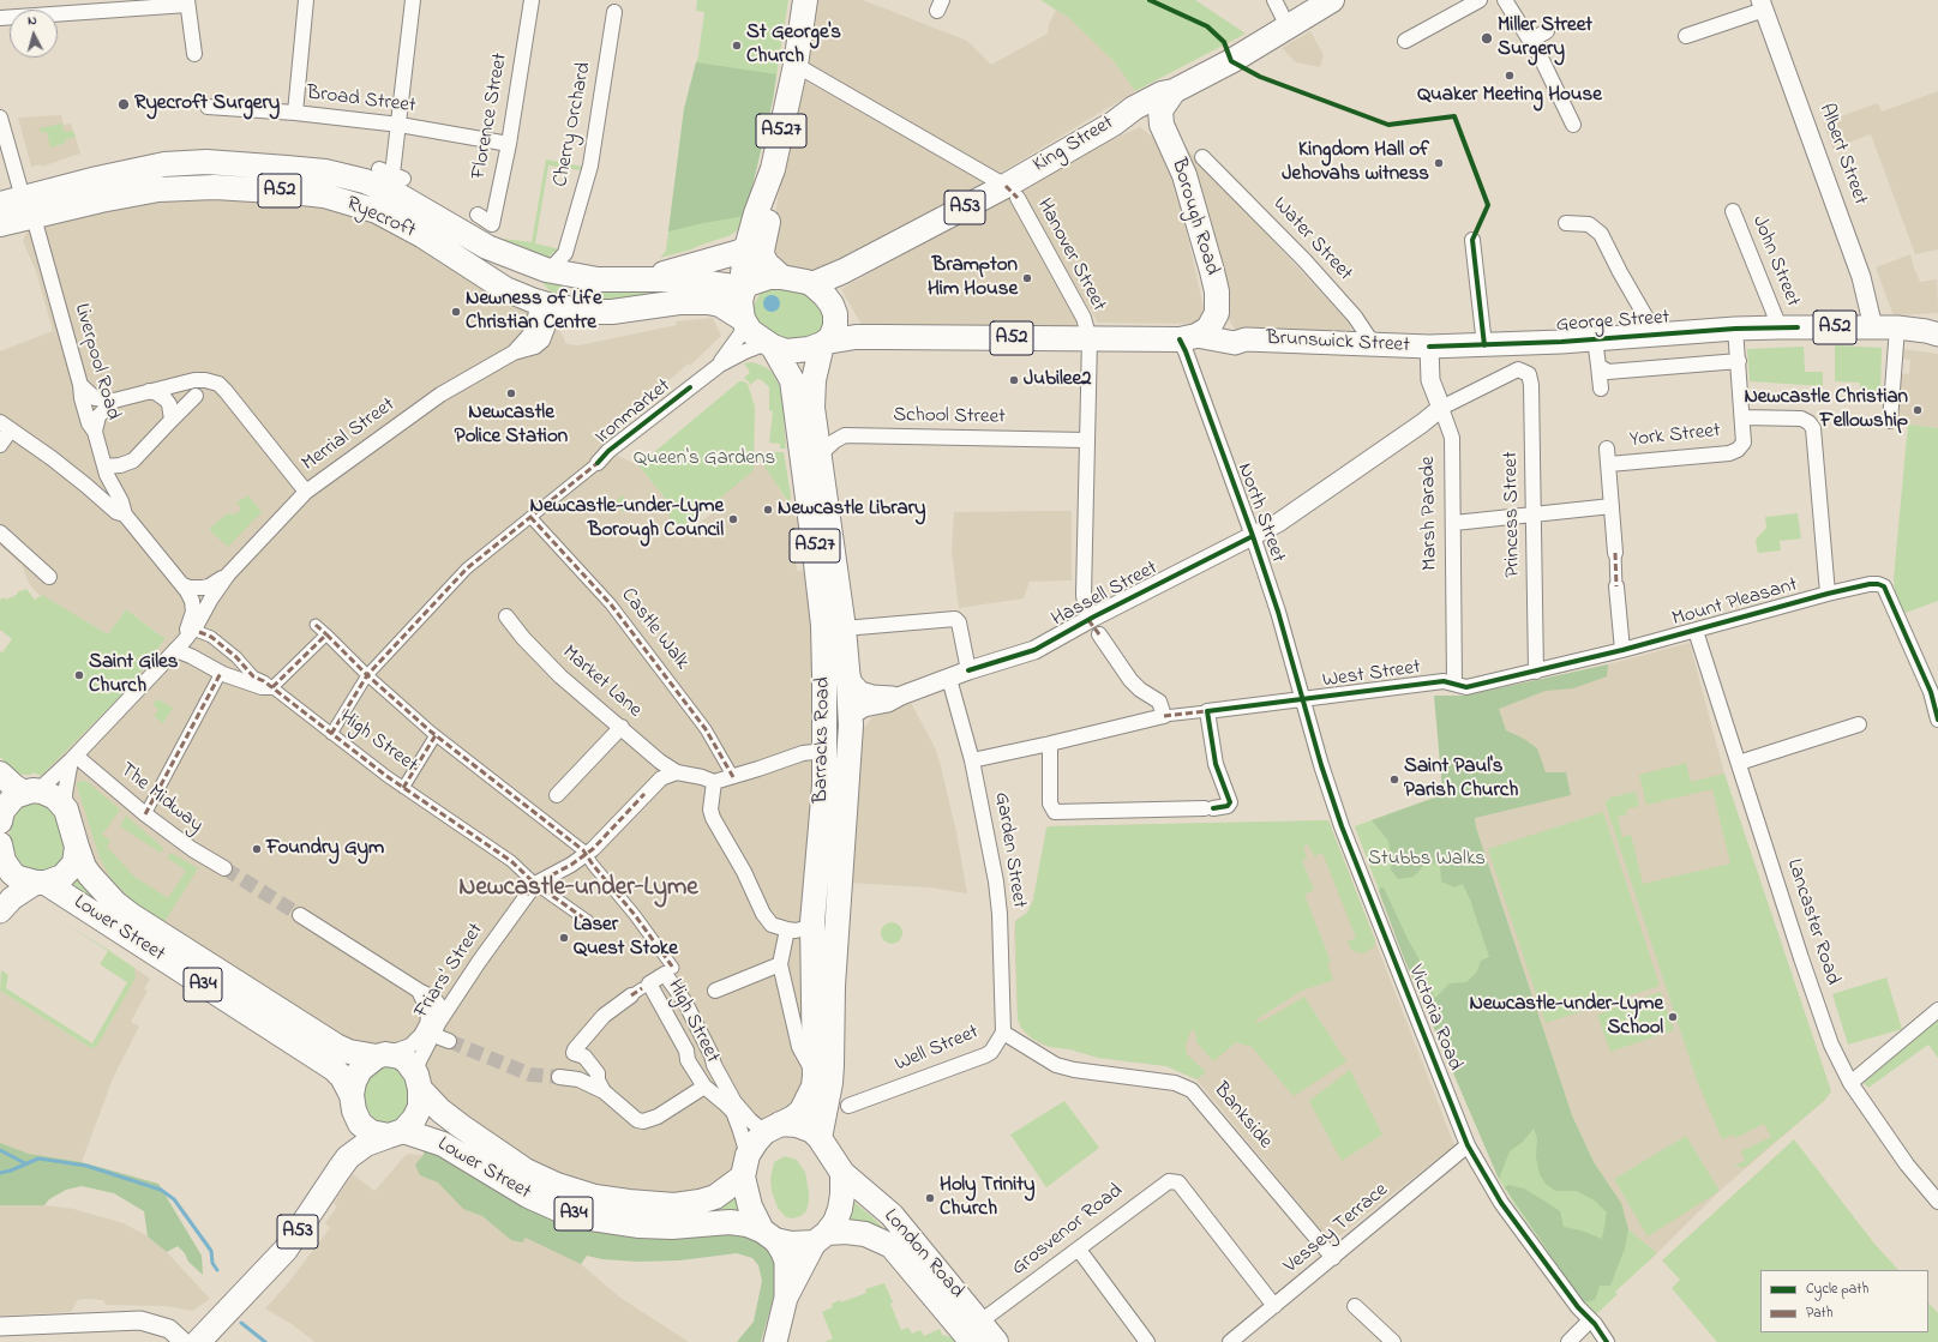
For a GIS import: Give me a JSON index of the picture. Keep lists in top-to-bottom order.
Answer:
{
  "streets": {
    "highway": [
      "A527",
      "King Street",
      "A52",
      "A53",
      "Borough Road",
      "Ryecroft",
      "Barracks Road",
      "Lower Street",
      "A34",
      "London Road"
    ],
    "main road": ["George Street", "Brunswick Street"],
    "street": [
      "Broad Street",
      "Florence Street",
      "Cherry Orchard",
      "Albert Street",
      "Water Street",
      "Hanover Street",
      "John Street",
      "Liverpool Road",
      "Ironmarket",
      "School Street",
      "Merrial Street",
      "York Street",
      "North Street",
      "Marsh Parade",
      "Princess Street",
      "Hassell Street",
      "Mount Pleasant",
      "Castle Walk",
      "West Street",
      "Market Lane",
      "High Street",
      "The Midway",
      "Garden Street",
      "Lancaster Road",
      "Friars' Street",
      "Victoria Road",
      "Well Street",
      "Bankside",
      "Vessey Terrace",
      "Grosvenor Road"
    ]
  },
  "crossings": [
    ["Broad Street", "Florence Street"],
    ["Cherry Orchard", "Ryecroft"],
    ["A527", "King Street"],
    ["A527", "A52"],
    ["A527", "Ryecroft"],
    ["A527", "Ironmarket"],
    ["A527", "Barracks Road"],
    ["King Street", "A52"],
    ["King Street", "A53"],
    ["King Street", "Ryecroft"],
    ["King Street", "Hanover Street"],
    ["King Street", "Ironmarket"],
    ["King Street", "Barracks Road"],
    ["Albert Street", "George Street"],
    ["A52", "Borough Road"],
    ["A52", "Ryecroft"],
    ["A52", "Hanover Street"],
    ["A52", "Brunswick Street"],
    ["A52", "Ironmarket"],
    ["A52", "North Street"],
    ["A52", "Barracks Road"],
    ["A53", "Borough Road"],
    ["A53", "Lower Street"],
    ["A53", "Friars' Street"],
    ["Borough Road", "North Street"],
    ["Ryecroft", "Liverpool Road"],
    ["Ryecroft", "Ironmarket"],
    ["Ryecroft", "Merrial Street"],
    ["Ryecroft", "Barracks Road"],
    ["Water Street", "Brunswick Street"],
    ["Hanover Street", "School Street"],
    ["Hanover Street", "Hassell Street"],
    ["John Street", "George Street"],
    ["George Street", "Brunswick Street"],
    ["George Street", "York Street"],
    ["George Street", "Marsh Parade"],
    ["Brunswick Street", "Marsh Parade"],
    ["Ironmarket", "Castle Walk"],
    ["Ironmarket", "Barracks Road"],
    ["Ironmarket", "High Street"],
    ["School Street", "Barracks Road"],
    ["Merrial Street", "The Midway"],
    ["York Street", "Mount Pleasant"],
    ["North Street", "Hassell Street"],
    ["North Street", "West Street"],
    ["North Street", "Victoria Road"],
    ["Marsh Parade", "Hassell Street"],
    ["Marsh Parade", "Mount Pleasant"],
    ["Marsh Parade", "West Street"],
    ["Princess Street", "Hassell Street"],
    ["Princess Street", "Mount Pleasant"],
    ["Hassell Street", "Barracks Road"],
    ["Hassell Street", "Garden Street"],
    ["Mount Pleasant", "West Street"],
    ["Mount Pleasant", "Lancaster Road"],
    ["West Street", "Garden Street"],
    ["West Street", "Victoria Road"],
    ["Barracks Road", "High Street"],
    ["Barracks Road", "Lower Street"],
    ["Barracks Road", "A34"],
    ["Barracks Road", "London Road"],
    ["High Street", "Lower Street"],
    ["High Street", "Friars' Street"],
    ["High Street", "A34"],
    ["High Street", "London Road"],
    ["Garden Street", "Well Street"],
    ["Garden Street", "Bankside"],
    ["Lower Street", "Friars' Street"],
    ["Lower Street", "A34"],
    ["Lower Street", "London Road"],
    ["A34", "London Road"],
    ["Victoria Road", "Vessey Terrace"],
    ["Well Street", "Bankside"],
    ["Bankside", "Vessey Terrace"],
    ["Vessey Terrace", "Grosvenor Road"],
    ["Grosvenor Road", "London Road"]
  ],
  "districts": ["Newcastle-under-Lyme"],
  "parks": ["Queen's Gardens", "Stubbs Walks"],
  "places": [
    "Miller Street Surgery",
    "St George's Church",
    "Quaker Meeting House",
    "Ryecroft Surgery",
    "Kingdom Hall of Jehovahs witness",
    "Brampton Him House",
    "Newness of Life Christian Centre",
    "Jubilee2",
    "Newcastle Police Station",
    "Newcastle Christian Fellowship",
    "Newcastle Library",
    "Newcastle-under-Lyme Borough Council",
    "Saint Giles Church",
    "Saint Paul's Parish Church",
    "Foundry Gym",
    "Laser Quest Stoke",
    "Newcastle-under-Lyme School",
    "Holy Trinity Church"
  ],
  "legend": ["Cycle path", "Path"],
  "north": "top"
}
